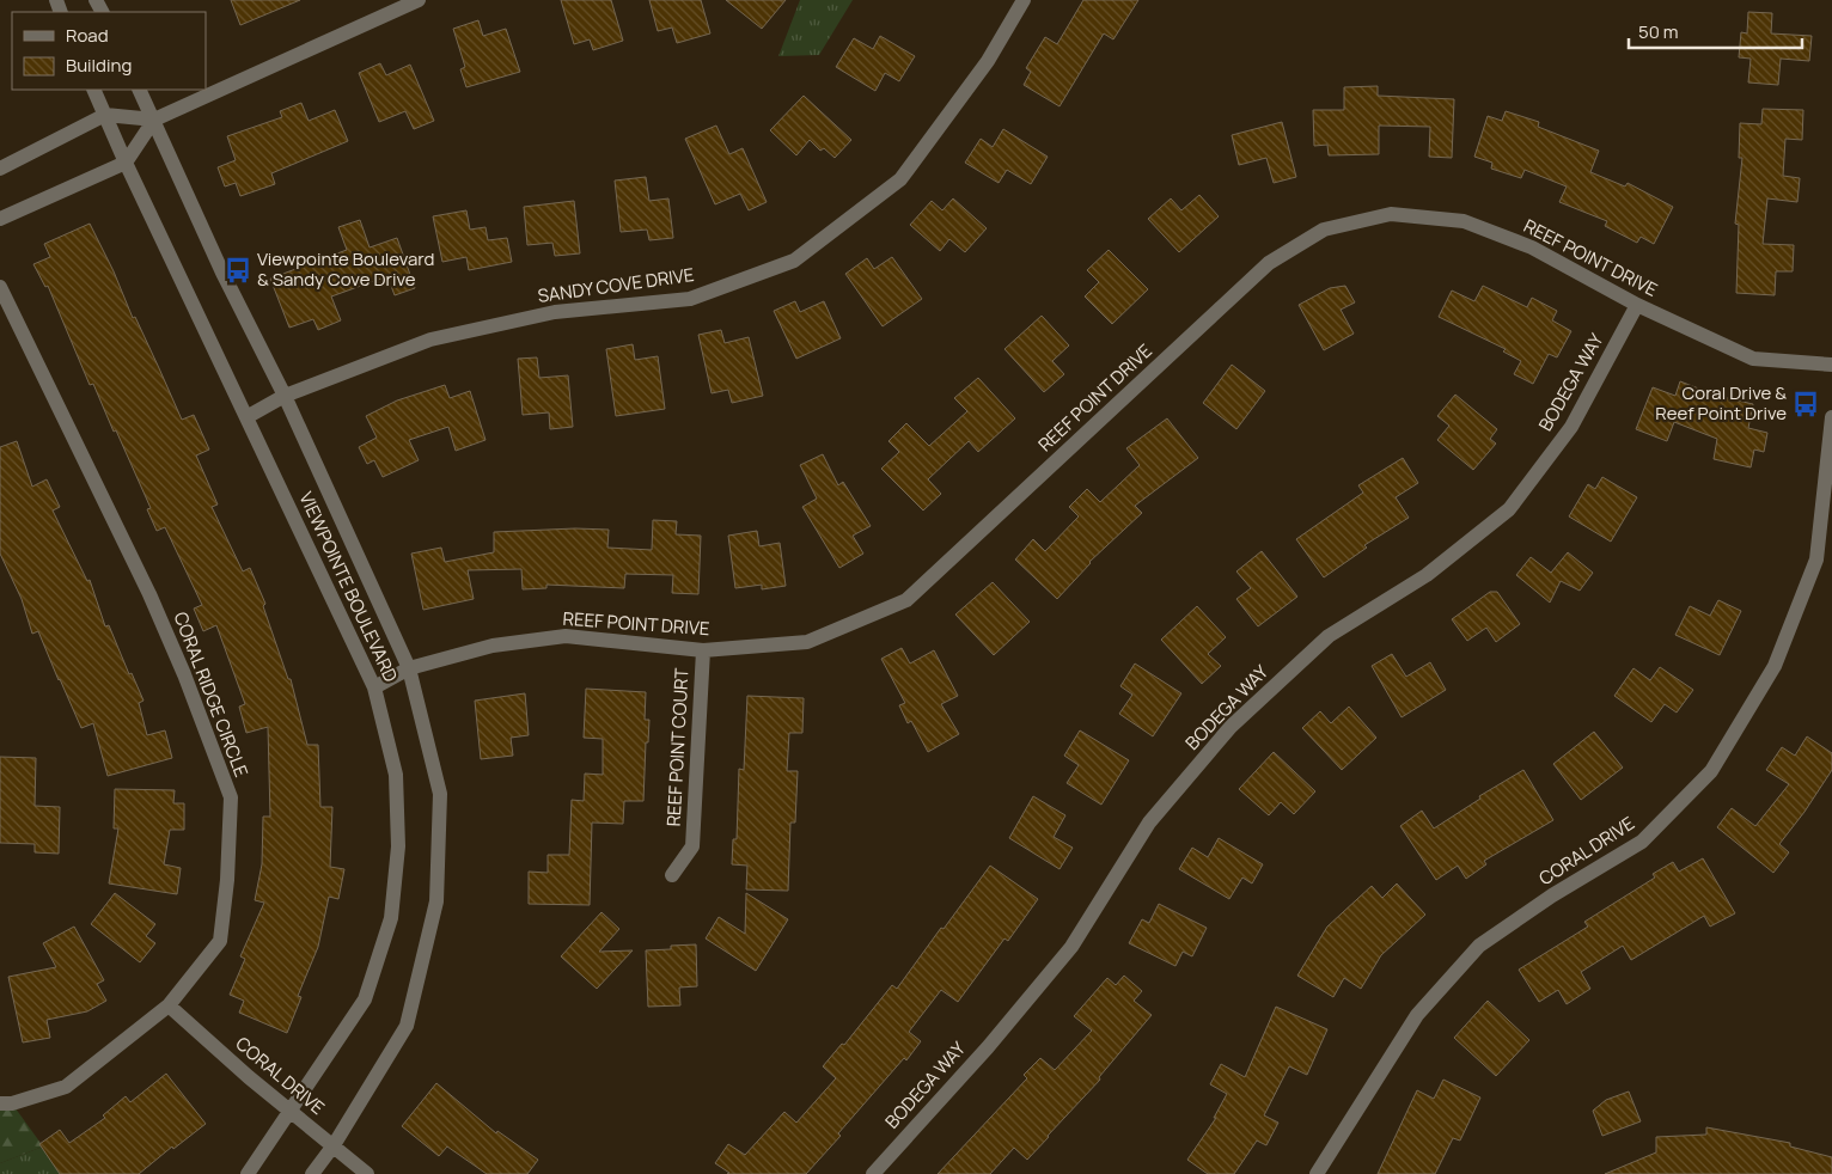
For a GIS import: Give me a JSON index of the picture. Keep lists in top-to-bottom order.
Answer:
{
  "streets": {
    "street": [
      "REEF POINT DRIVE",
      "SANDY COVE DRIVE",
      "BODEGA WAY",
      "VIEWPOINTE BOULEVARD",
      "CORAL RIDGE CIRCLE",
      "REEF POINT COURT",
      "CORAL DRIVE"
    ]
  },
  "crossings": [
    ["REEF POINT DRIVE", "BODEGA WAY"],
    ["REEF POINT DRIVE", "VIEWPOINTE BOULEVARD"],
    ["REEF POINT DRIVE", "REEF POINT COURT"],
    ["SANDY COVE DRIVE", "VIEWPOINTE BOULEVARD"],
    ["VIEWPOINTE BOULEVARD", "CORAL DRIVE"],
    ["CORAL RIDGE CIRCLE", "CORAL DRIVE"]
  ],
  "places": {
    "bus stop": ["Viewpointe Boulevard & Sandy Cove Drive", "Coral Drive & Reef Point Drive"]
  },
  "legend": ["Road", "Building"],
  "scale_bar": "50 m"
}
